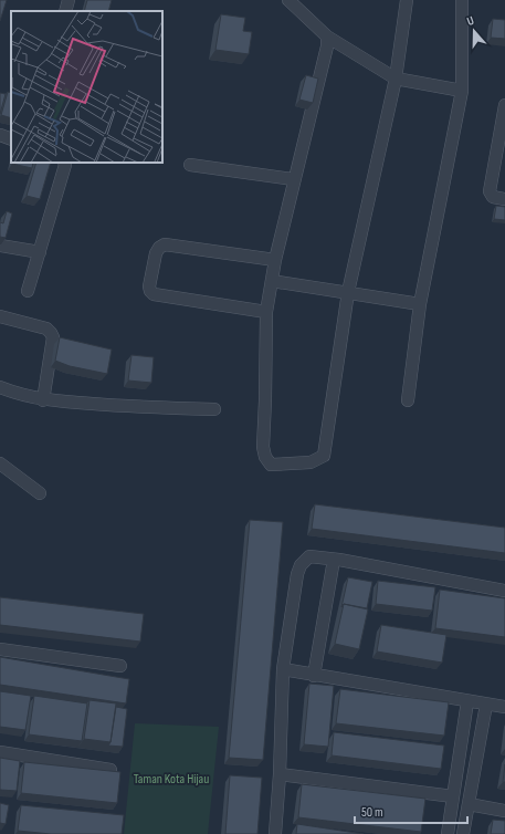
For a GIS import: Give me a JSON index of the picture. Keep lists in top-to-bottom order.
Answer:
{
  "parks": ["Taman Kota Hijau"],
  "scale_bar": "50 m",
  "north": "top"
}
